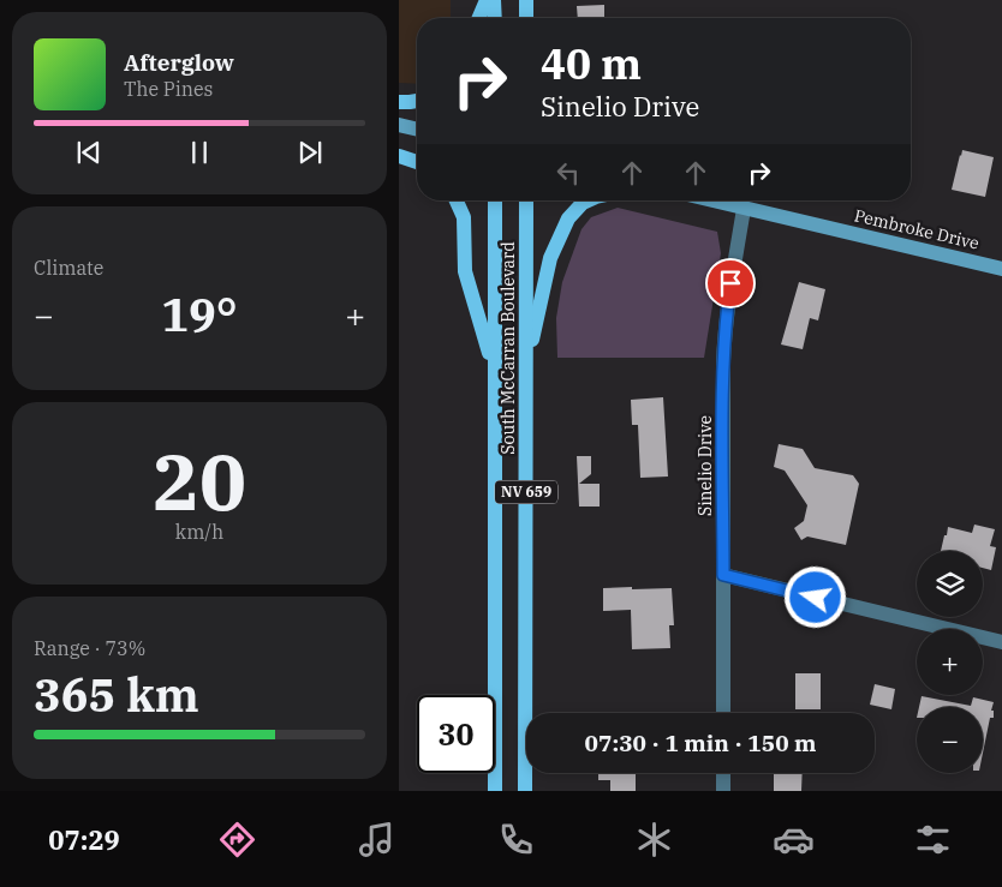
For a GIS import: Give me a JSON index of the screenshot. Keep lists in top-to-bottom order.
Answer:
{
  "streets": {
    "main road": ["South McCarran Boulevard", "NV 659"],
    "street": ["Pembroke Drive", "Sinelio Drive"]
  },
  "crossings": [
    ["Pembroke Drive", "Sinelio Drive"]
  ],
  "page": {
    "turn": ["40 m", "Sinelio Drive"],
    "song": ["Afterglow", "The Pines"],
    "tile": [
      "Climate",
      ["20", "km/h"],
      ["Range · 73%", "365 km"]
    ],
    "heat": ["−", "19°", "+"],
    "map_buttons": ["+", "−"],
    "limit": "30",
    "trip": "07:30 · 1 min · 150 m",
    "tabs": "07:29"
  }
}
